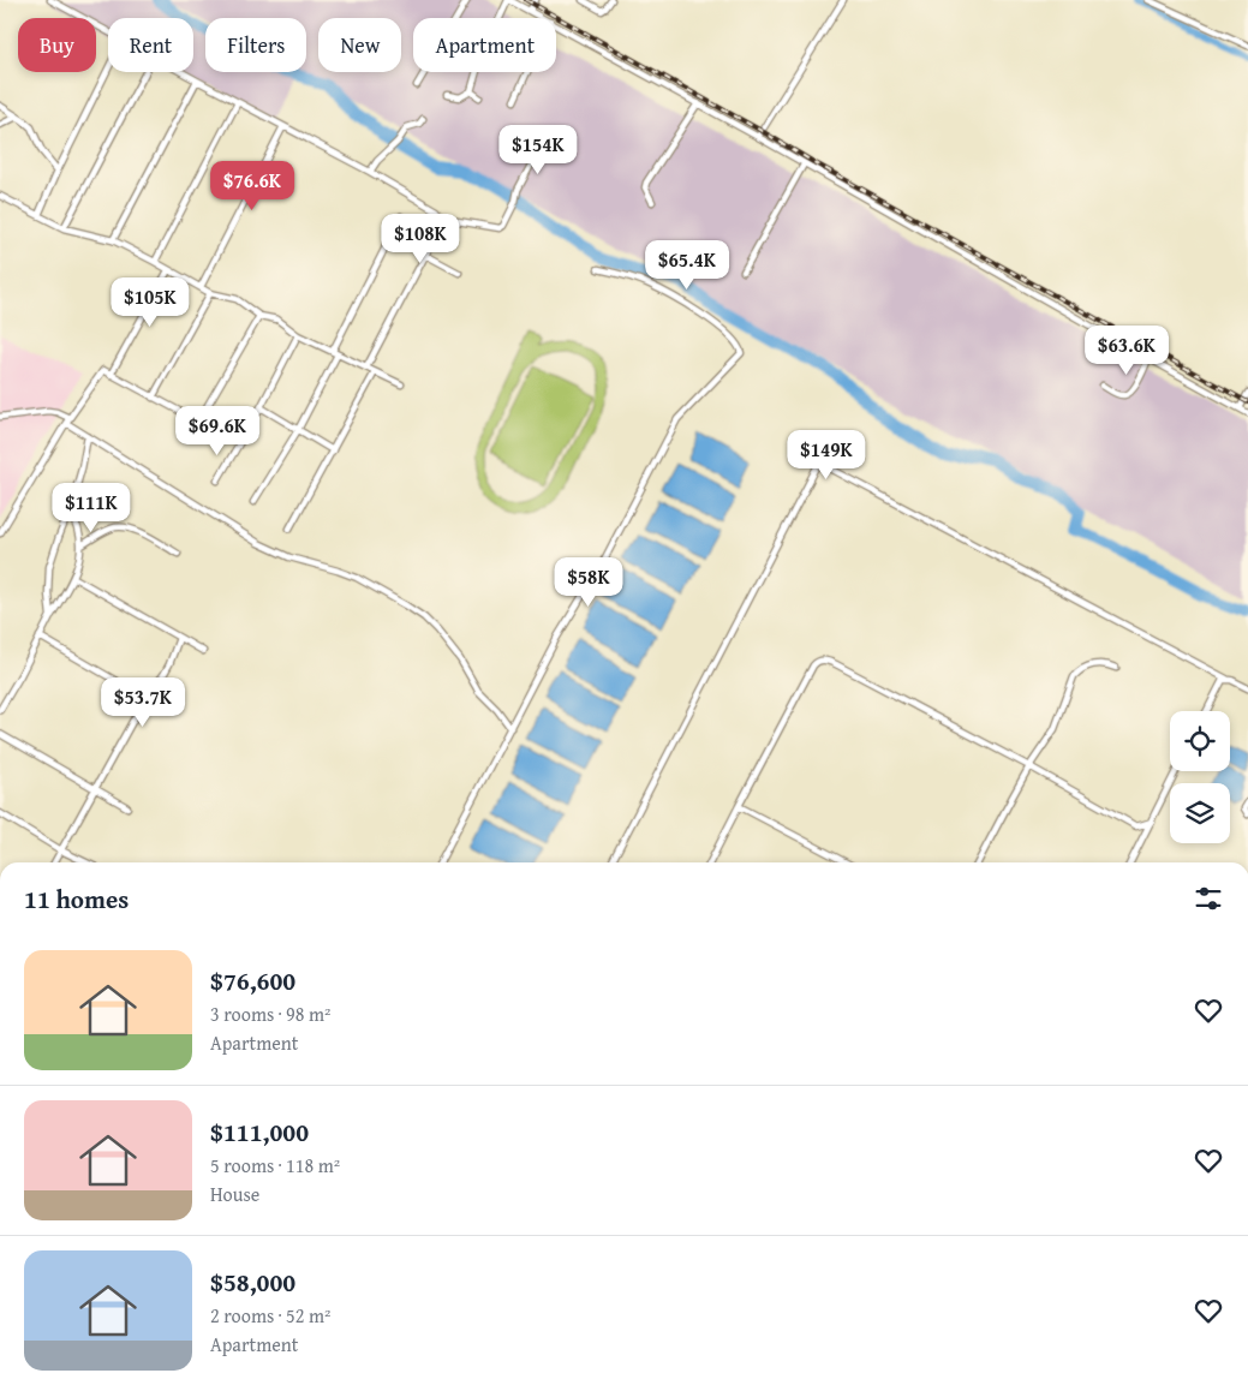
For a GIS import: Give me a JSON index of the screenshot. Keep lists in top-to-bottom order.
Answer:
{
  "page": {
    "chip": [
      "Buy",
      "Rent",
      "Filters",
      "New",
      "Apartment"
    ],
    "price": [
      "$154K",
      "$76.6K",
      "$108K",
      "$65.4K",
      "$105K",
      "$63.6K",
      "$69.6K",
      "$149K",
      "$111K",
      "$58K",
      "$53.7K"
    ],
    "heading": "11 homes",
    "list": [
      {
        "name": "$76,600",
        "note": "3 rooms · 98 m² · Apartment"
      },
      {
        "name": "$111,000",
        "note": "5 rooms · 118 m² · House"
      },
      {
        "name": "$58,000",
        "note": "2 rooms · 52 m² · Apartment"
      }
    ]
  }
}
